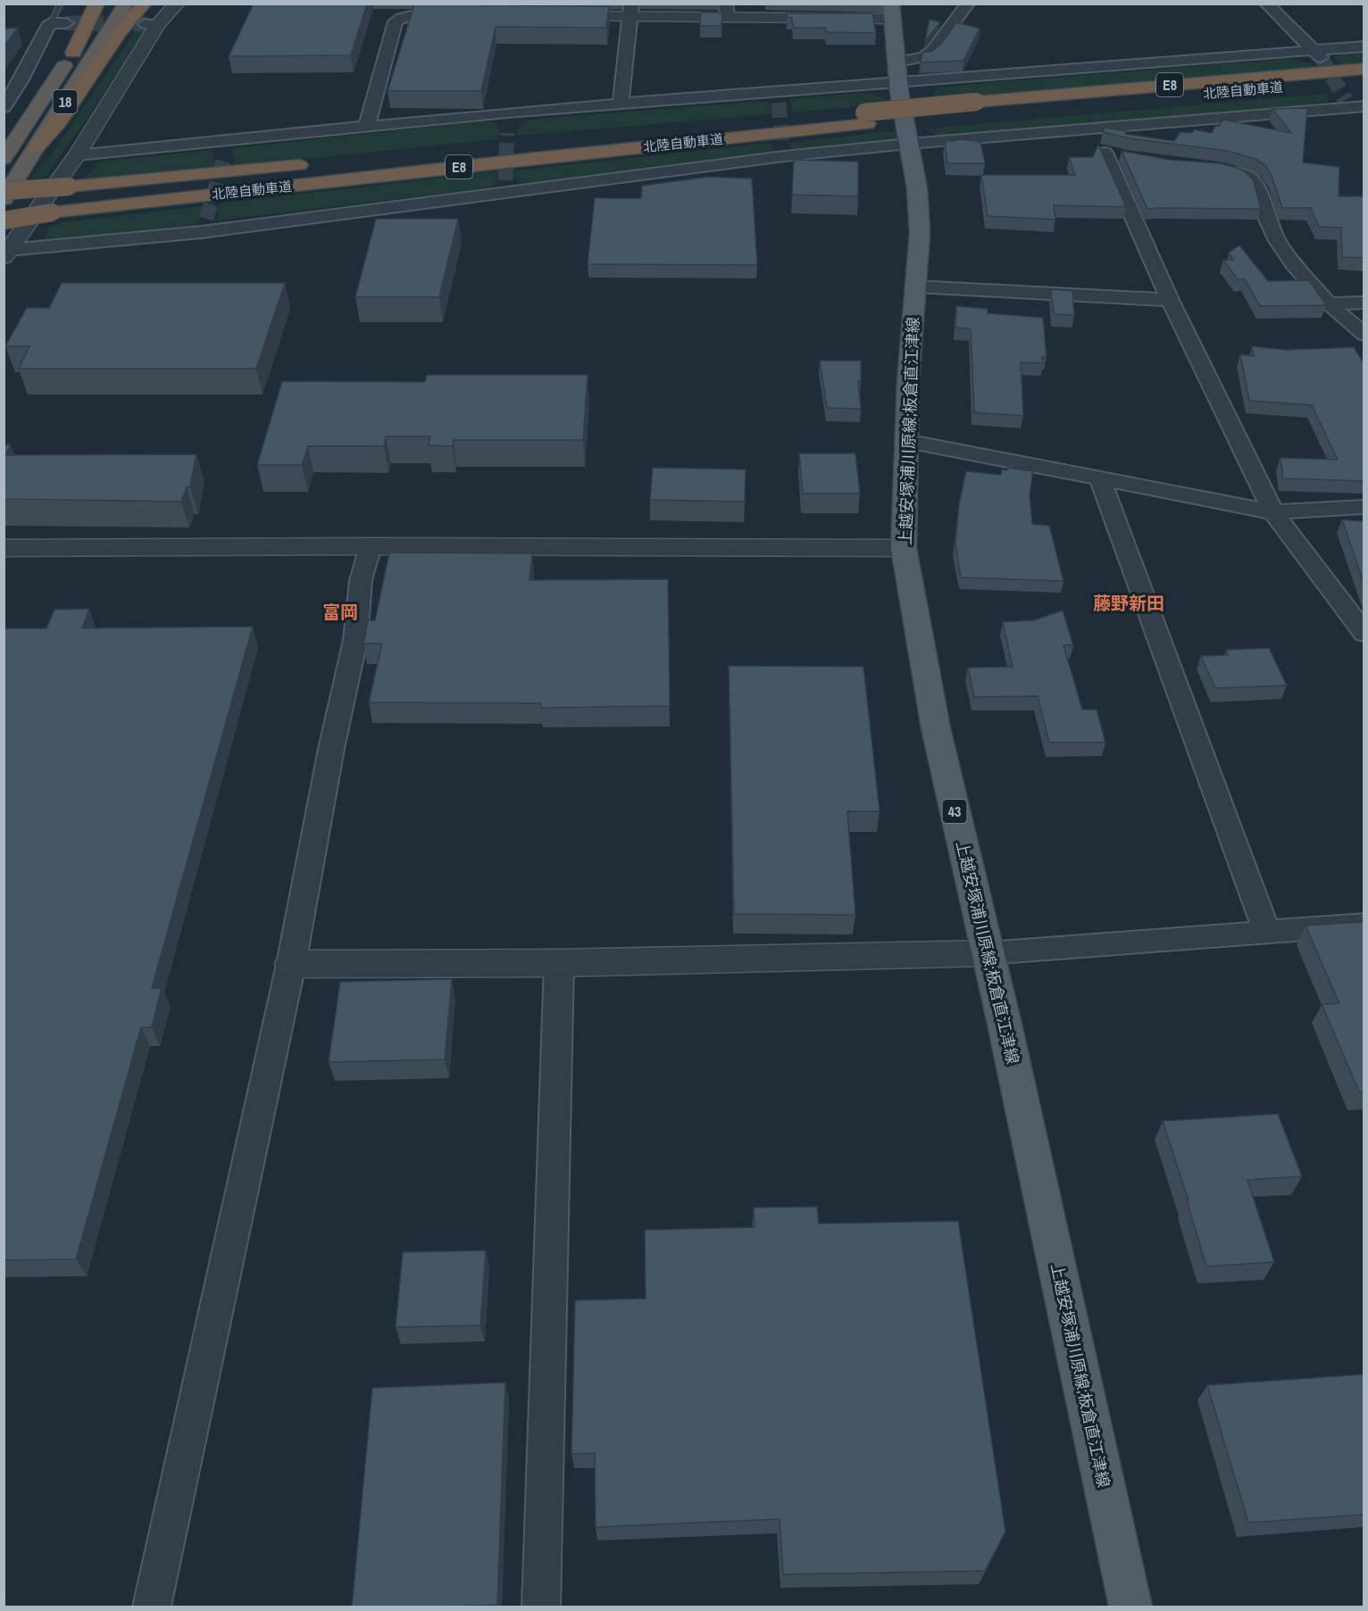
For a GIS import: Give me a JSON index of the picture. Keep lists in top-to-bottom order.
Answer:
{
  "streets": {
    "highway": ["E8", "北陸自動車道", "18"],
    "main road": ["上越安塚浦川原線;板倉直江津線", "43"]
  },
  "districts": ["藤野新田", "富岡"]
}
